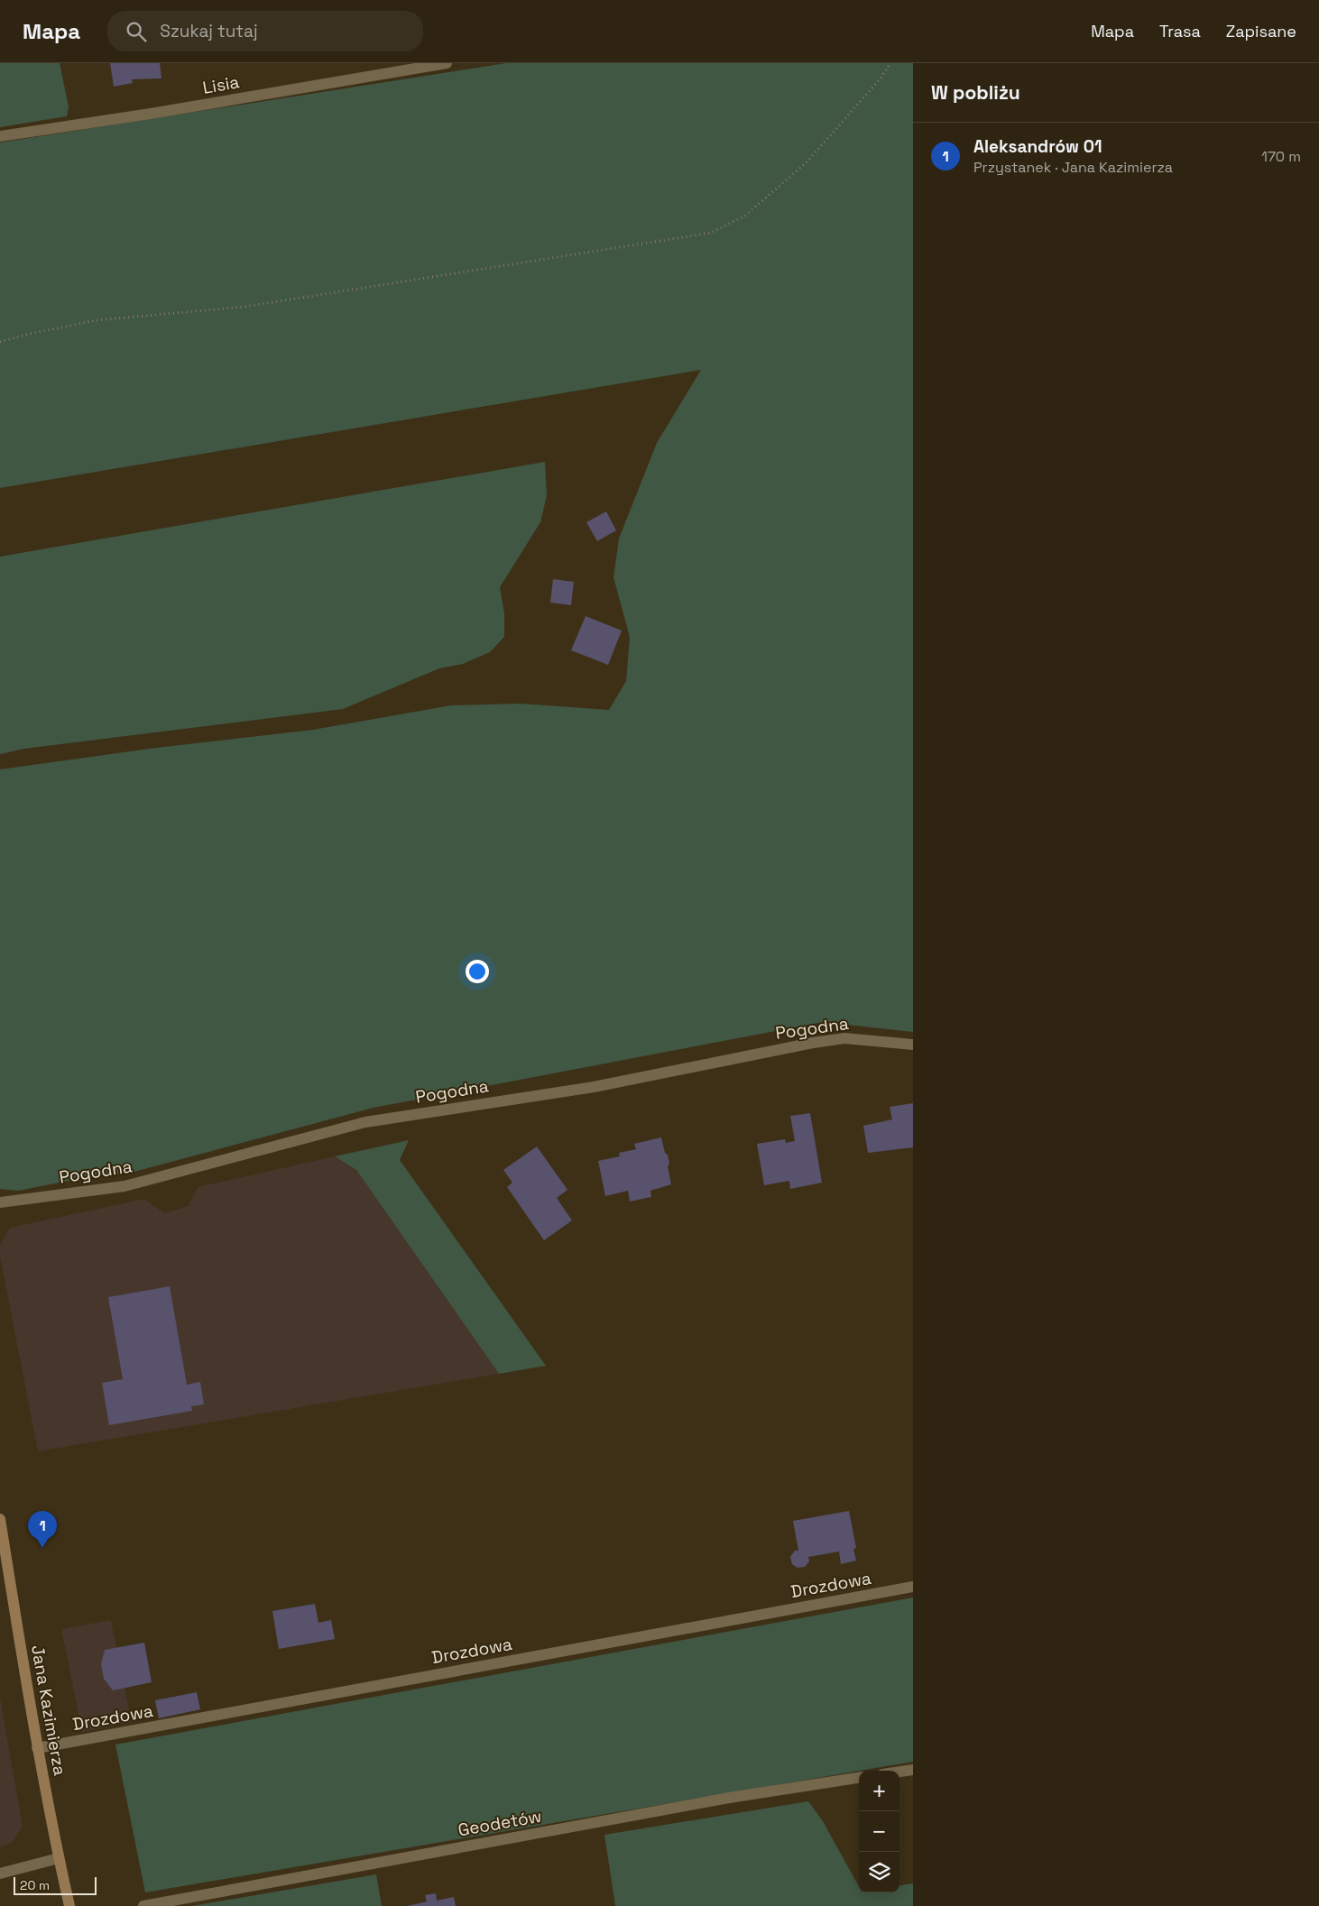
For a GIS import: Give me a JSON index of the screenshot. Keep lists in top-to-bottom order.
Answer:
{
  "streets": {
    "main road": ["Jana Kazimierza"],
    "street": [
      "Lisia",
      "Pogodna",
      "Drozdowa",
      "Geodetów"
    ]
  },
  "crossings": [
    ["Drozdowa", "Jana Kazimierza"]
  ],
  "scale_bar": "20 m",
  "page": {
    "header": "Mapa",
    "search": "Szukaj tutaj",
    "nav": ["Mapa", "Trasa", "Zapisane"],
    "heading": "W pobliżu",
    "list": [
      {
        "mark": "1",
        "name": "Aleksandrów 01",
        "note": "Przystanek · Jana Kazimierza",
        "value": "170 m"
      }
    ],
    "pins": "1",
    "map_buttons": ["+", "−"],
    "scale": "20 m"
  }
}
